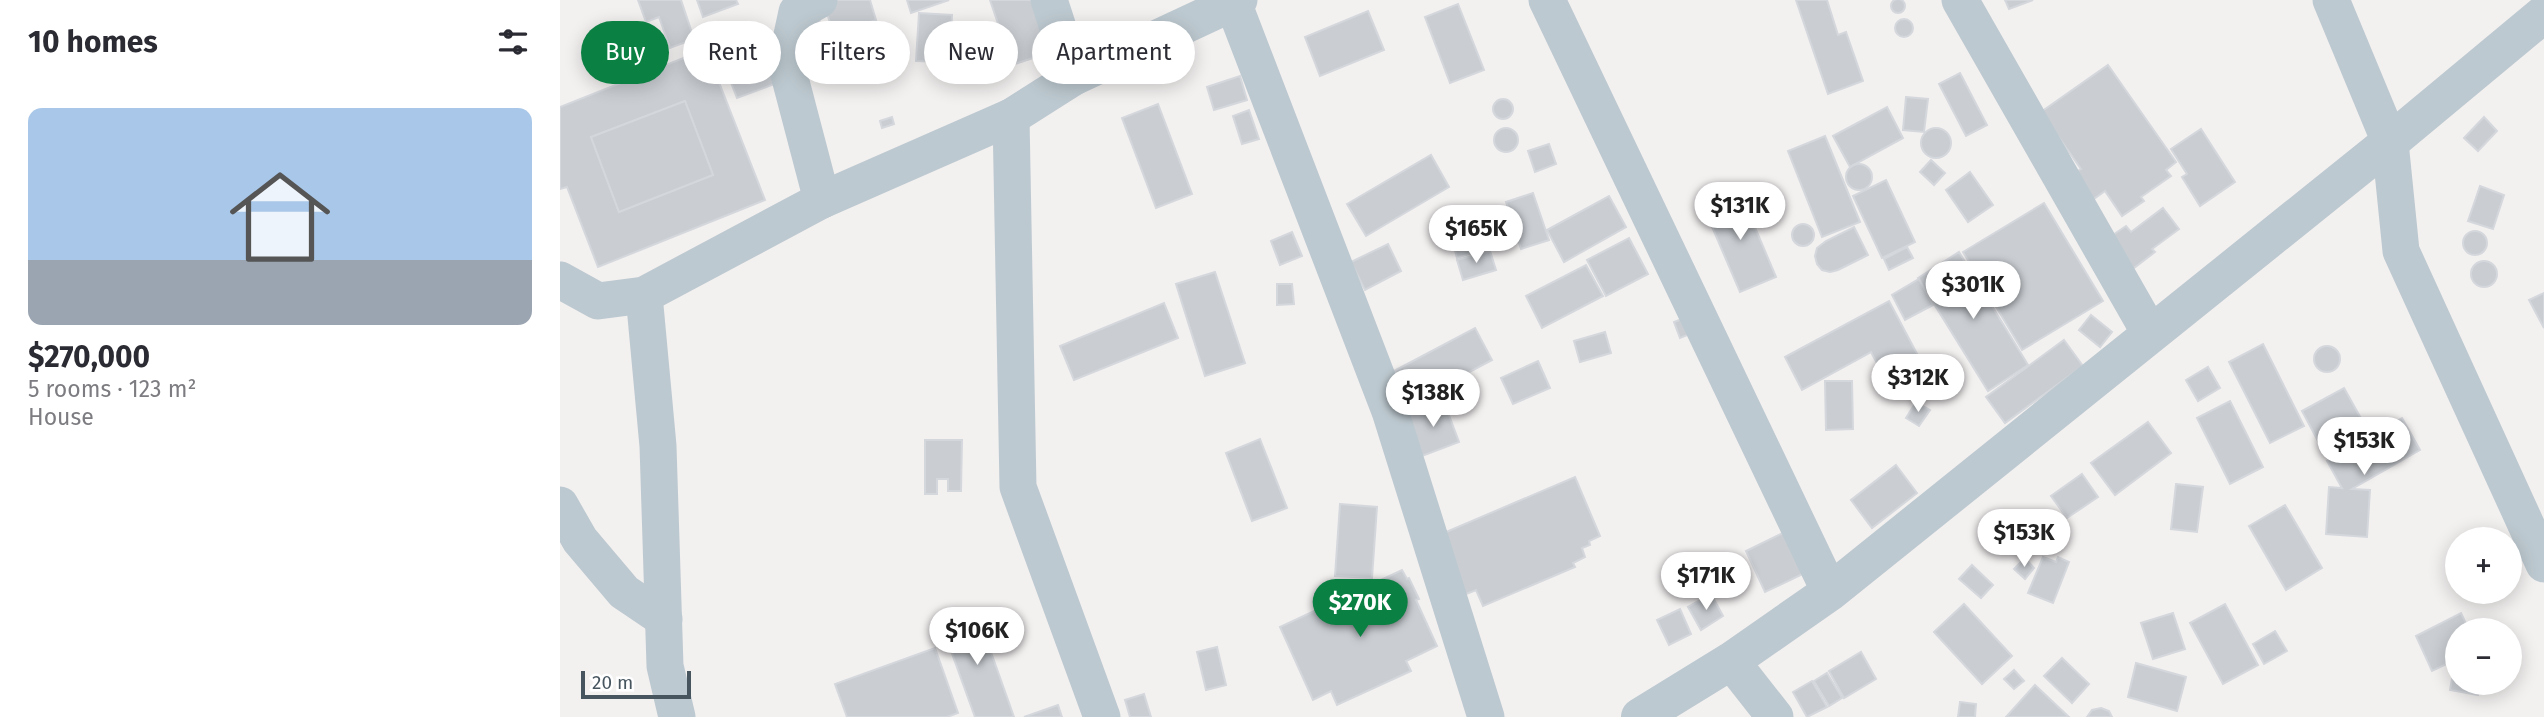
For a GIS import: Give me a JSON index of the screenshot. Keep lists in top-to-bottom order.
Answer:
{
  "scale_bar": "20 m",
  "page": {
    "heading": "10 homes",
    "chip": [
      "Buy",
      "Rent",
      "Filters",
      "New",
      "Apartment"
    ],
    "list": [
      {
        "name": "$270,000",
        "note": "5 rooms · 123 m² · House"
      }
    ],
    "price": [
      "$131K",
      "$165K",
      "$301K",
      "$312K",
      "$138K",
      "$153K",
      "$153K",
      "$171K",
      "$270K",
      "$106K"
    ],
    "map_buttons": ["+", "−"],
    "scale": "20 m"
  }
}
